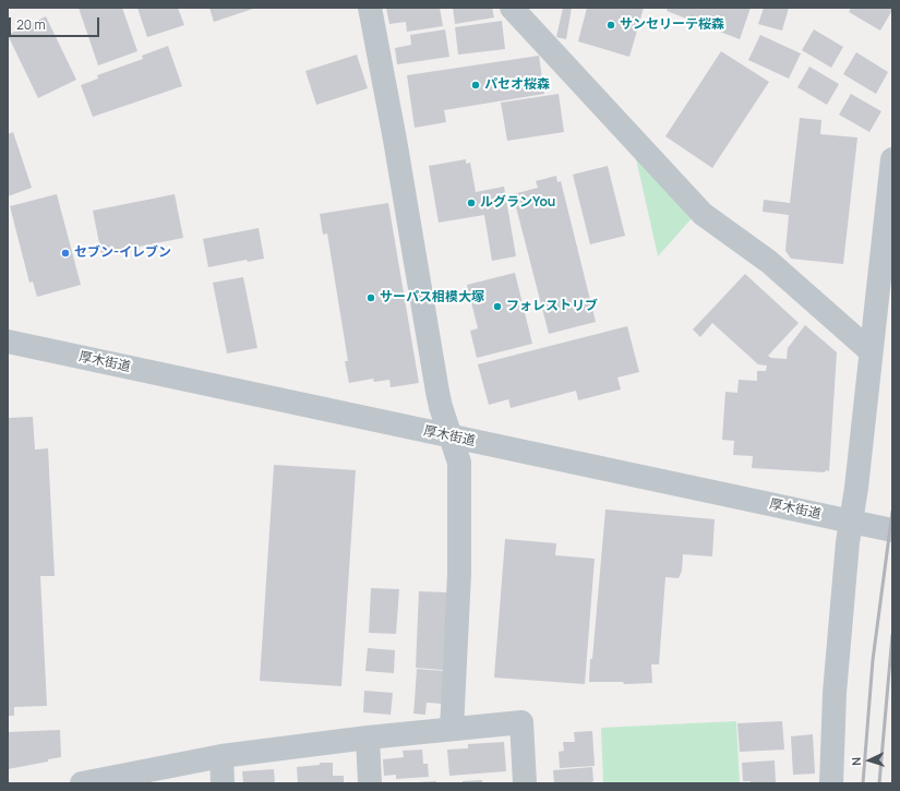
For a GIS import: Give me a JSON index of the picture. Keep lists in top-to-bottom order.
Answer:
{
  "streets": {
    "street": ["厚木街道"]
  },
  "places": [
    "サンセリーテ桜森",
    "パセオ桜森",
    "ルグランYou",
    "セブン-イレブン",
    "サーパス相模大塚",
    "フォレストリブ"
  ],
  "scale_bar": "20 m",
  "north": "left"
}
